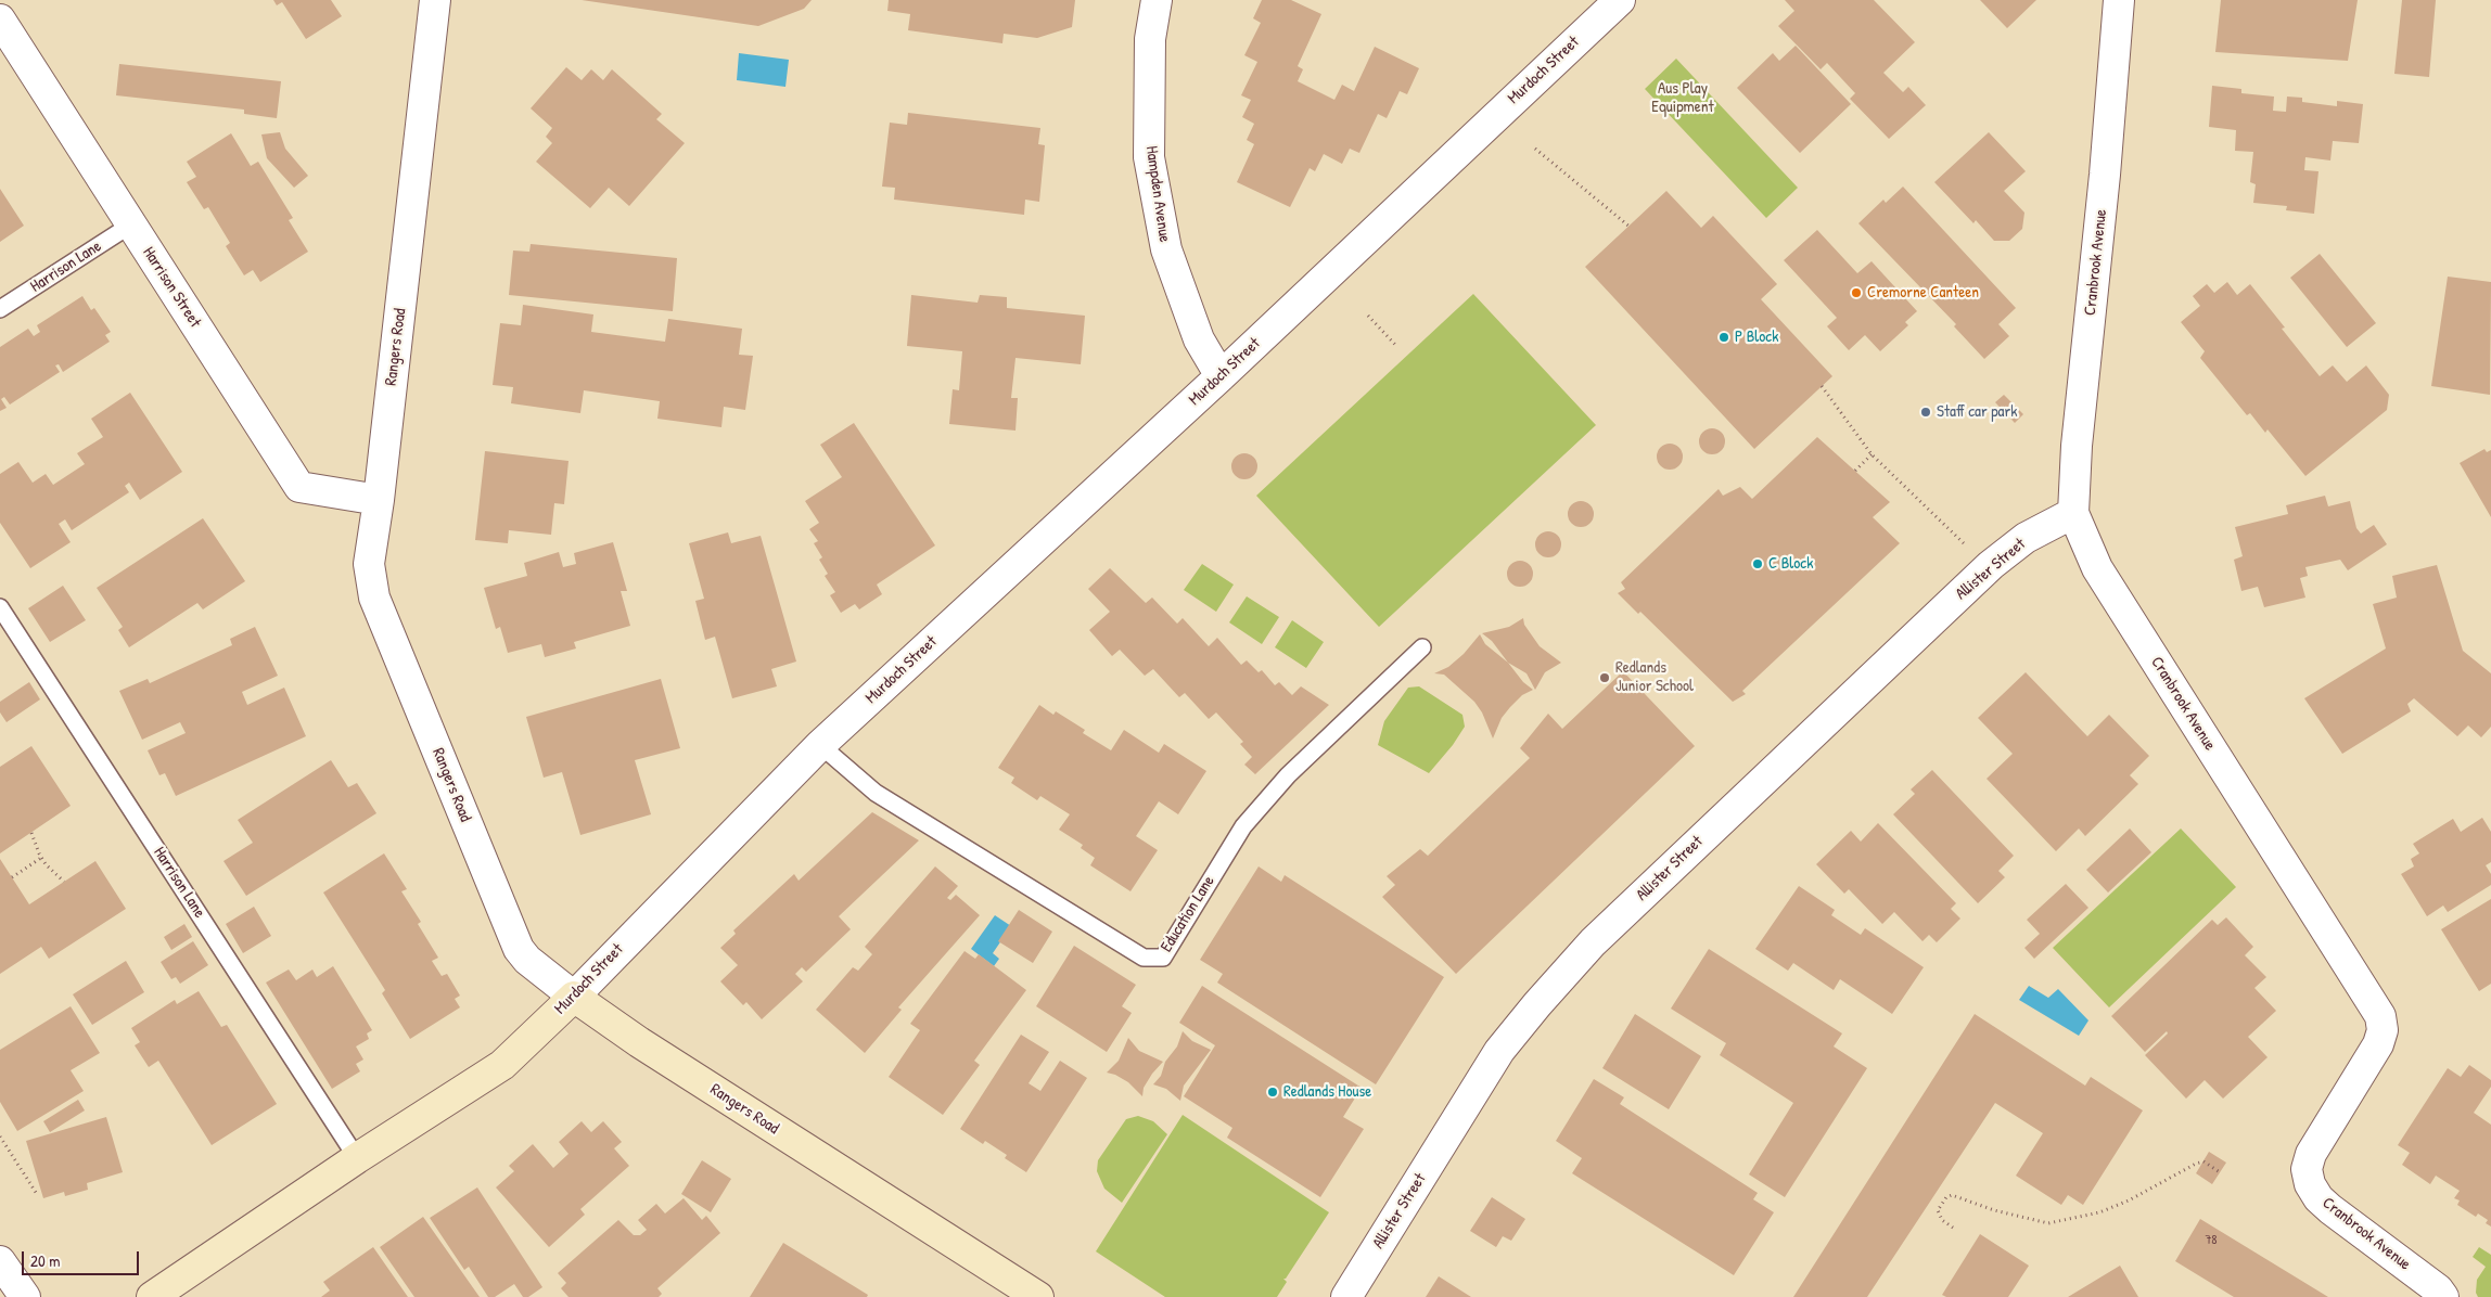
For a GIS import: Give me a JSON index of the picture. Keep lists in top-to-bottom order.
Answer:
{
  "streets": {
    "main road": ["Murdoch Street", "Rangers Road"],
    "street": [
      "Hampden Avenue",
      "Cranbrook Avenue",
      "Harrison Street",
      "Allister Street"
    ],
    "lane": ["Harrison Lane", "Education Lane"]
  },
  "crossings": [
    ["Murdoch Street", "Hampden Avenue"],
    ["Murdoch Street", "Harrison Lane"],
    ["Murdoch Street", "Rangers Road"],
    ["Murdoch Street", "Education Lane"],
    ["Cranbrook Avenue", "Allister Street"],
    ["Harrison Lane", "Harrison Street"],
    ["Harrison Street", "Rangers Road"]
  ],
  "parks": ["Aus Play Equipment"],
  "places": [
    "Cremorne Canteen",
    "P Block",
    "Staff car park",
    "C Block",
    "Redlands Junior School",
    "Redlands House"
  ],
  "house_numbers": ["78"],
  "scale_bar": "20 m"
}
